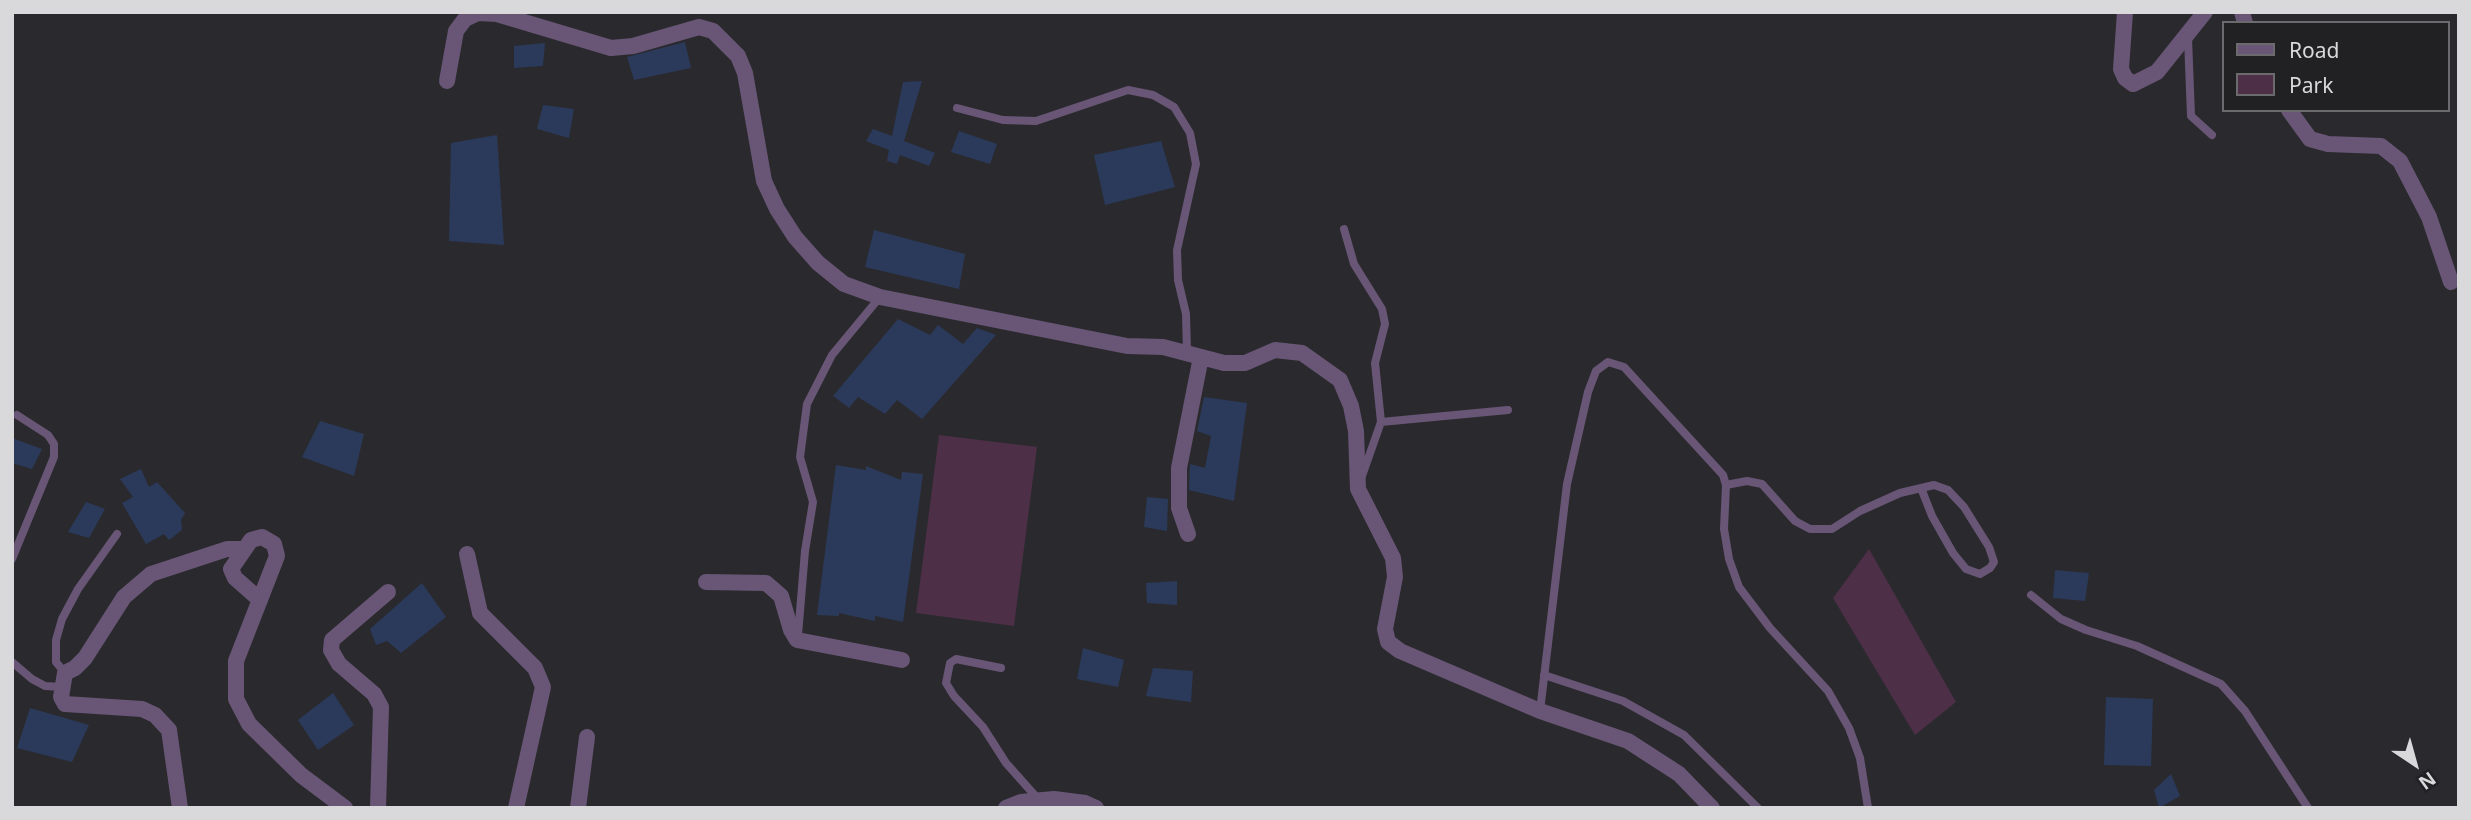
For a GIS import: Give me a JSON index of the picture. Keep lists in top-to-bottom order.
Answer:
{
  "legend": ["Road", "Park"],
  "north": "bottom right"
}
